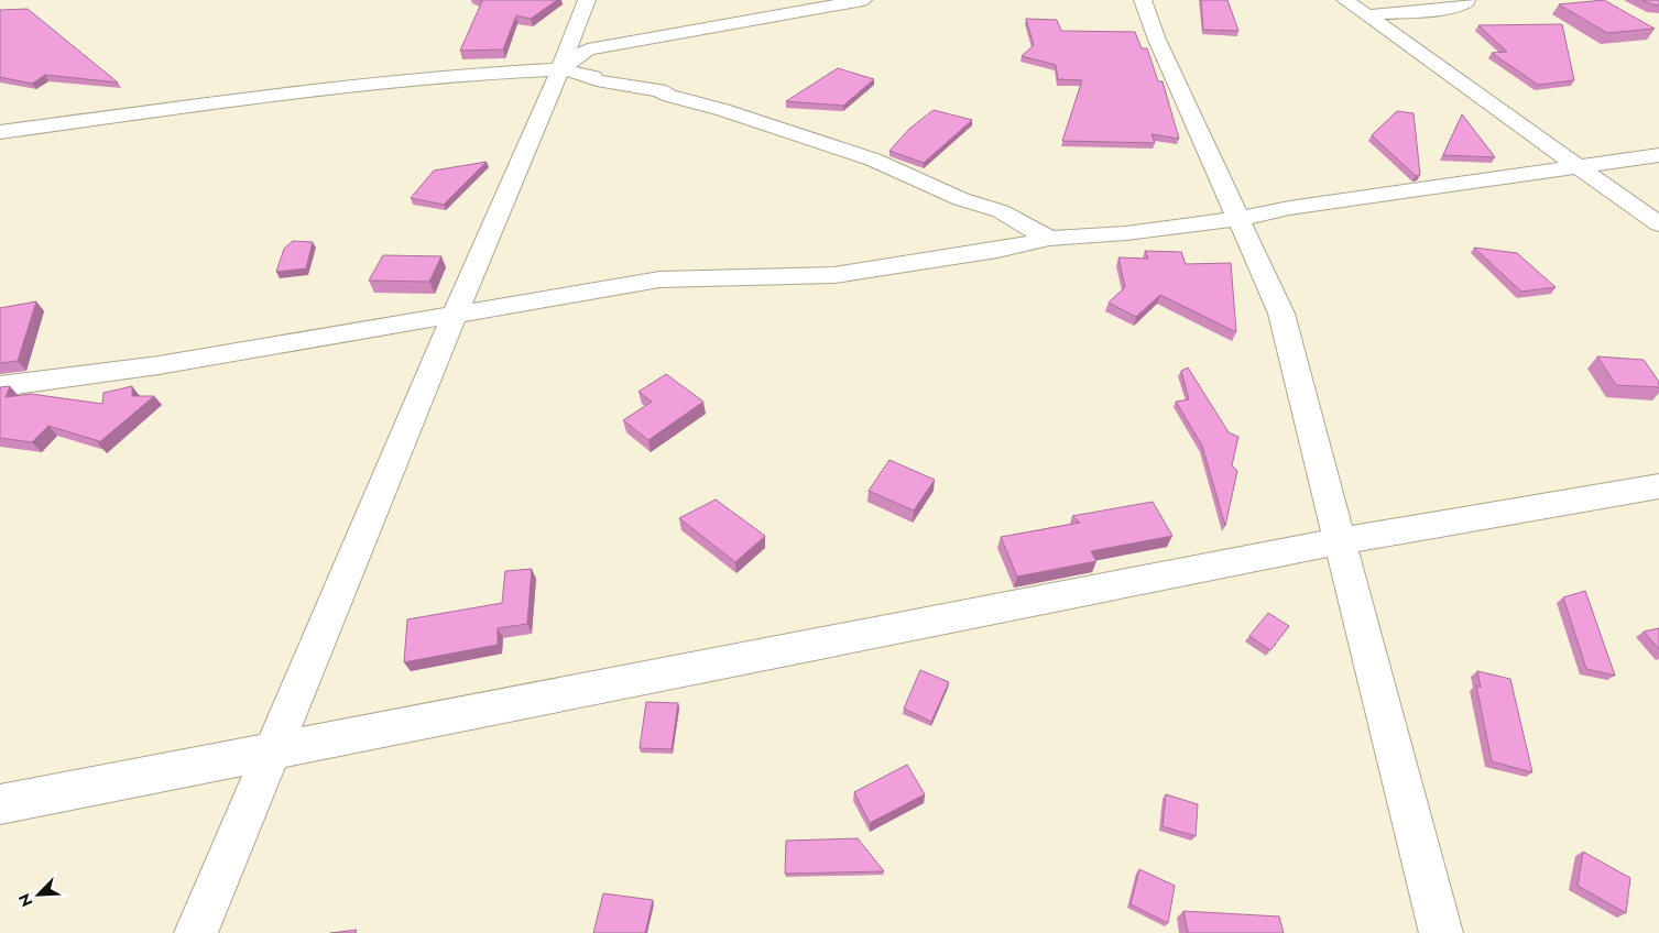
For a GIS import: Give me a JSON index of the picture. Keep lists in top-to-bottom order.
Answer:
{
  "north": "bottom left"
}
